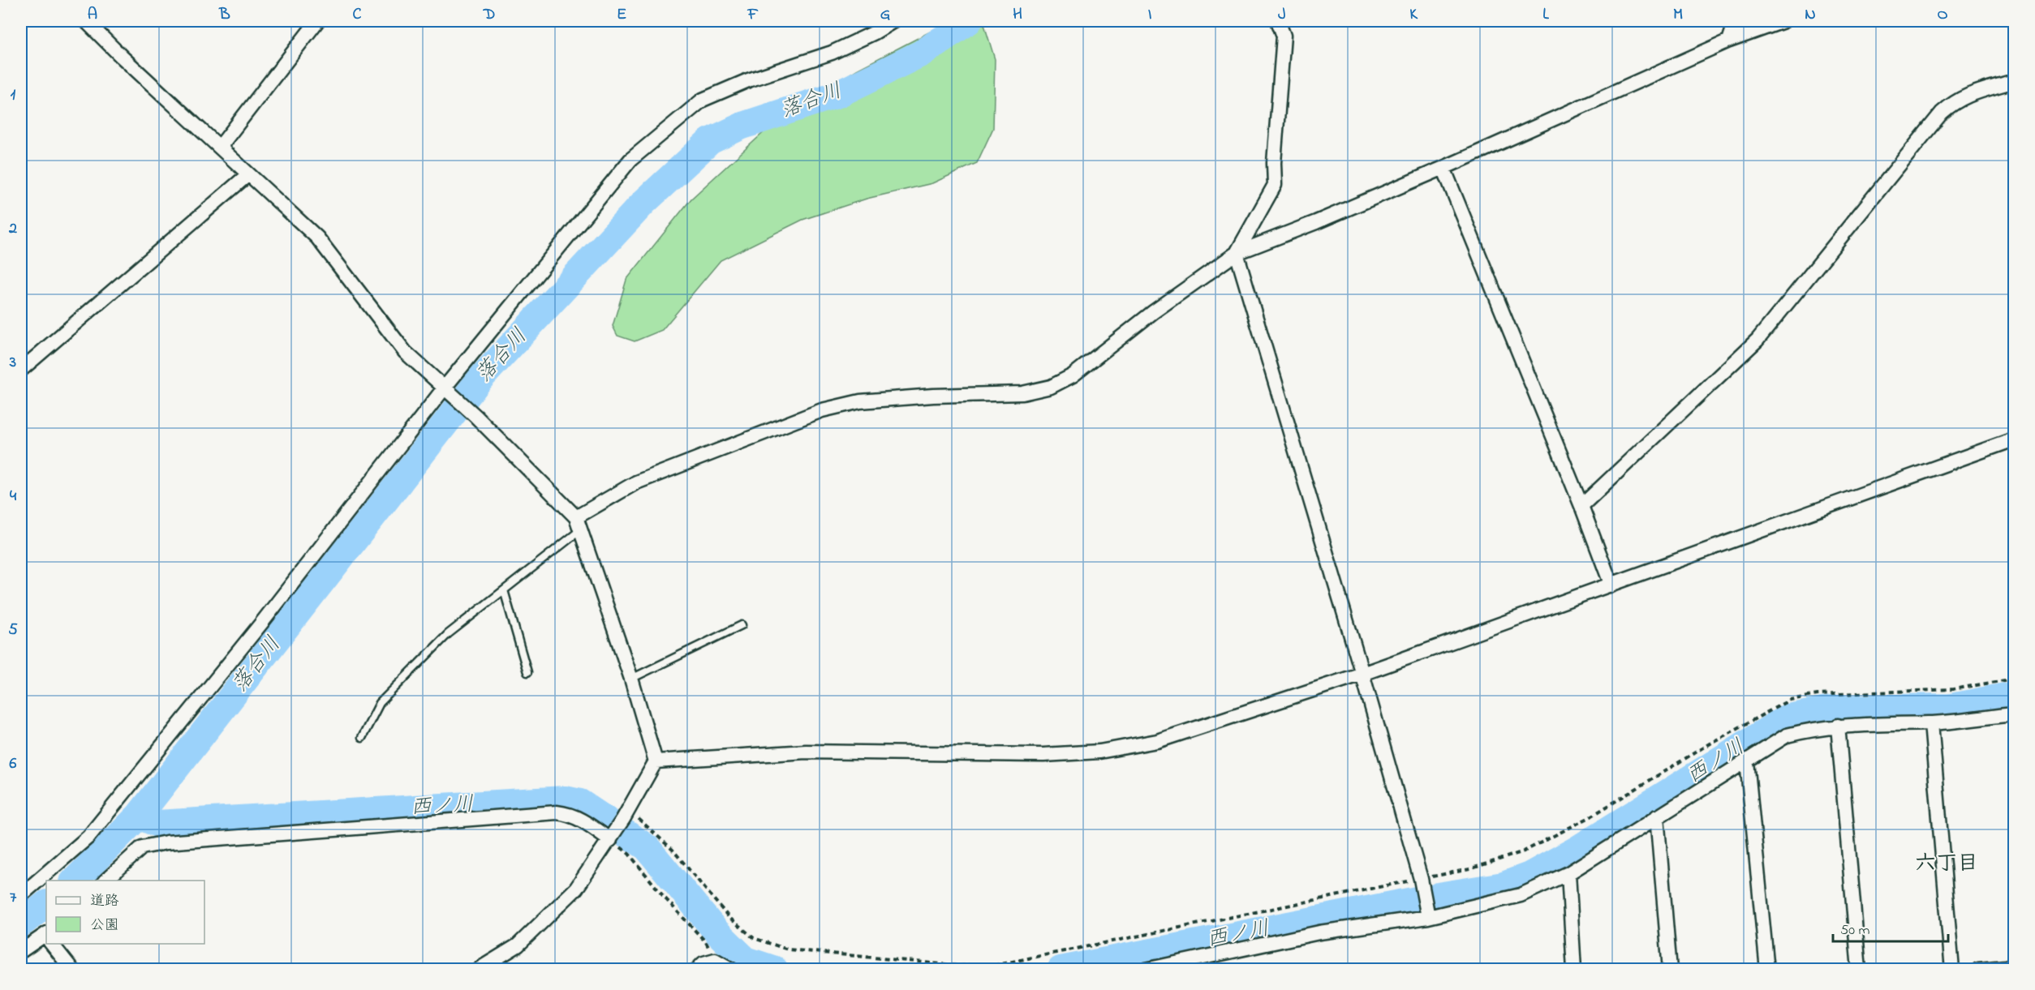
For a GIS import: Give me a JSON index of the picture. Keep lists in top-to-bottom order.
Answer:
{
  "districts": ["六丁目"],
  "water": ["落合川", "西ノ川"],
  "legend": ["道路", "公園"],
  "scale_bar": "50 m",
  "grid": {
    "columns": [
      "A",
      "B",
      "C",
      "D",
      "E",
      "F",
      "G",
      "H",
      "I",
      "J",
      "K",
      "L",
      "M",
      "N",
      "O"
    ],
    "rows": [
      "1",
      "2",
      "3",
      "4",
      "5",
      "6",
      "7"
    ]
  }
}
